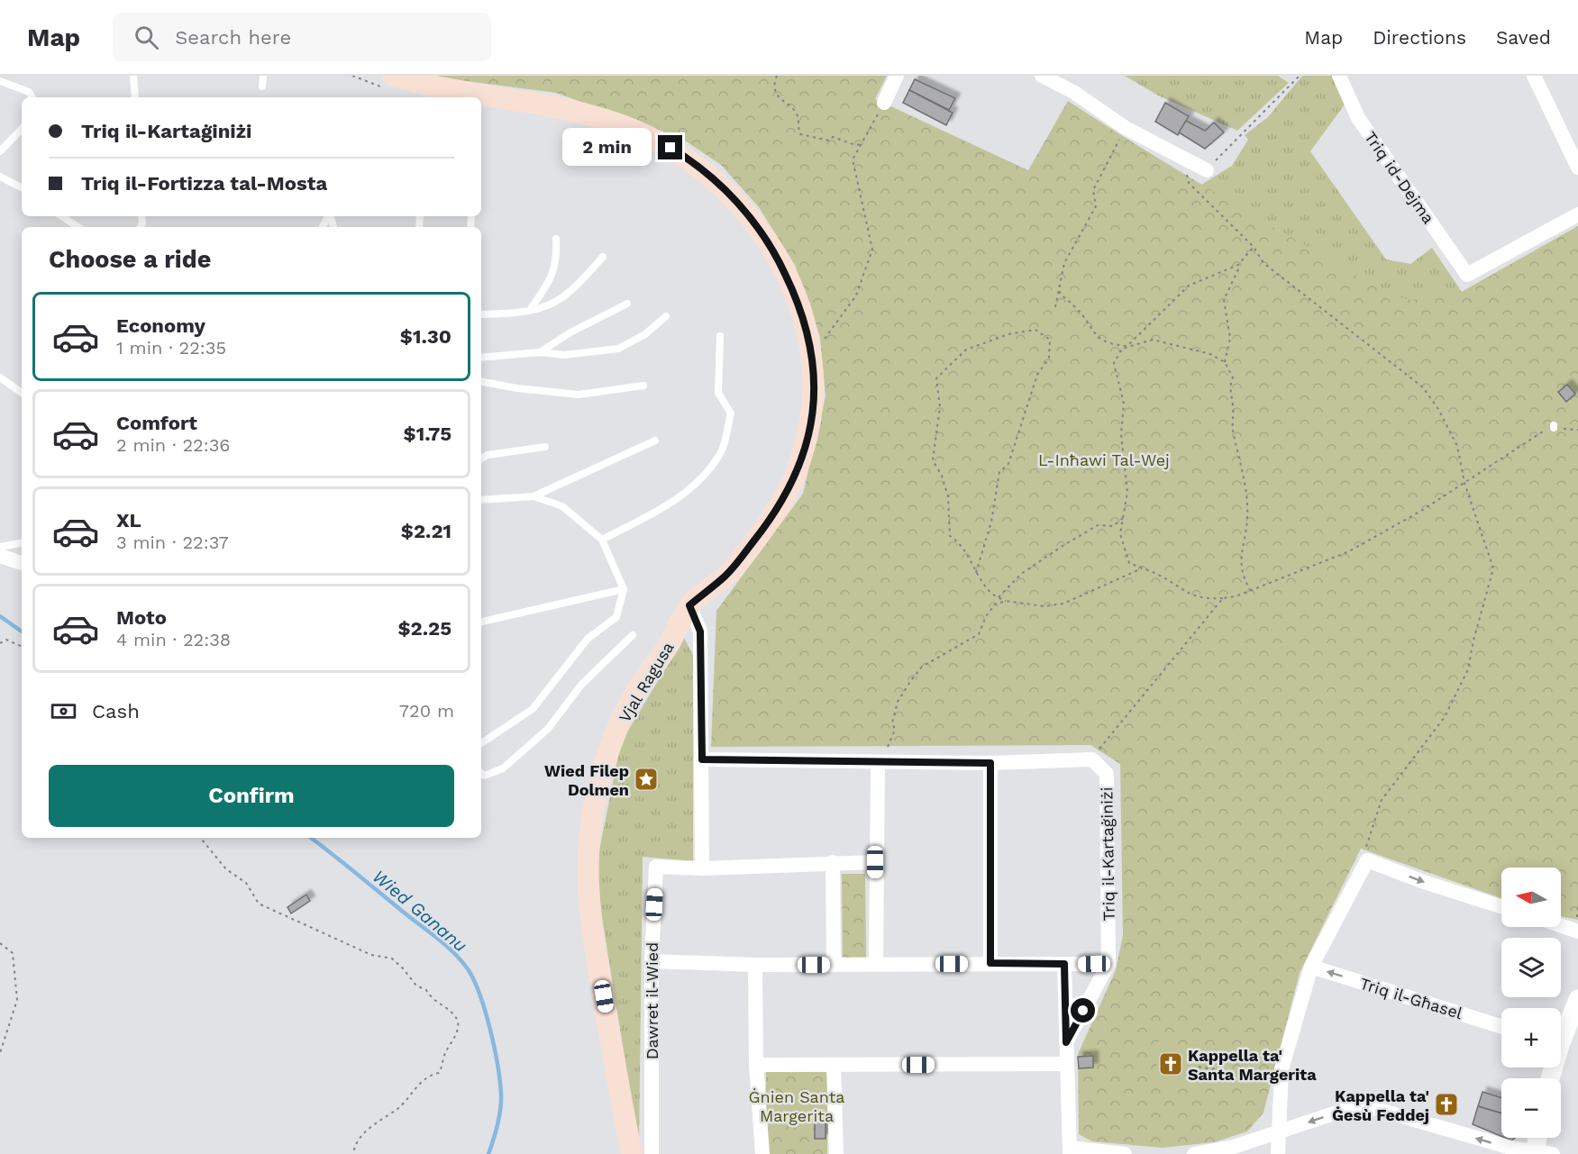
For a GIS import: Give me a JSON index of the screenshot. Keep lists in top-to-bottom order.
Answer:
{
  "streets": {
    "main road": ["Vjal Ragusa"],
    "street": [
      "Triq id-Dejma",
      "Triq il-Kartaġiniżi",
      "Triq il-Għasel",
      "Dawret il-Wied"
    ]
  },
  "water": ["Wied Gananu"],
  "parks": ["L-Inħawi Tal-Wej", "Ġnien Santa Margerita"],
  "places": {
    "place": ["Wied Filep Dolmen"],
    "church": ["Kappella ta' Santa Margerita", "Kappella ta' Ġesù Feddej"]
  },
  "north": "left",
  "page": {
    "header": "Map",
    "search": "Search here",
    "nav": ["Map", "Directions", "Saved"],
    "banner": ["Triq il-Kartaġiniżi", "Triq il-Fortizza tal-Mosta"],
    "bubble": "2 min",
    "heading": "Choose a ride",
    "list": [
      {
        "name": "Economy",
        "note": "1 min · 22:35",
        "value": "$1.30"
      },
      {
        "name": "Comfort",
        "note": "2 min · 22:36",
        "value": "$1.75"
      },
      {
        "name": "XL",
        "note": "3 min · 22:37",
        "value": "$2.21"
      },
      {
        "name": "Moto",
        "note": "4 min · 22:38",
        "value": "$2.25"
      }
    ],
    "pay": ["Cash", "720 m"],
    "buttons": "Confirm",
    "map_buttons": ["+", "−"]
  }
}
